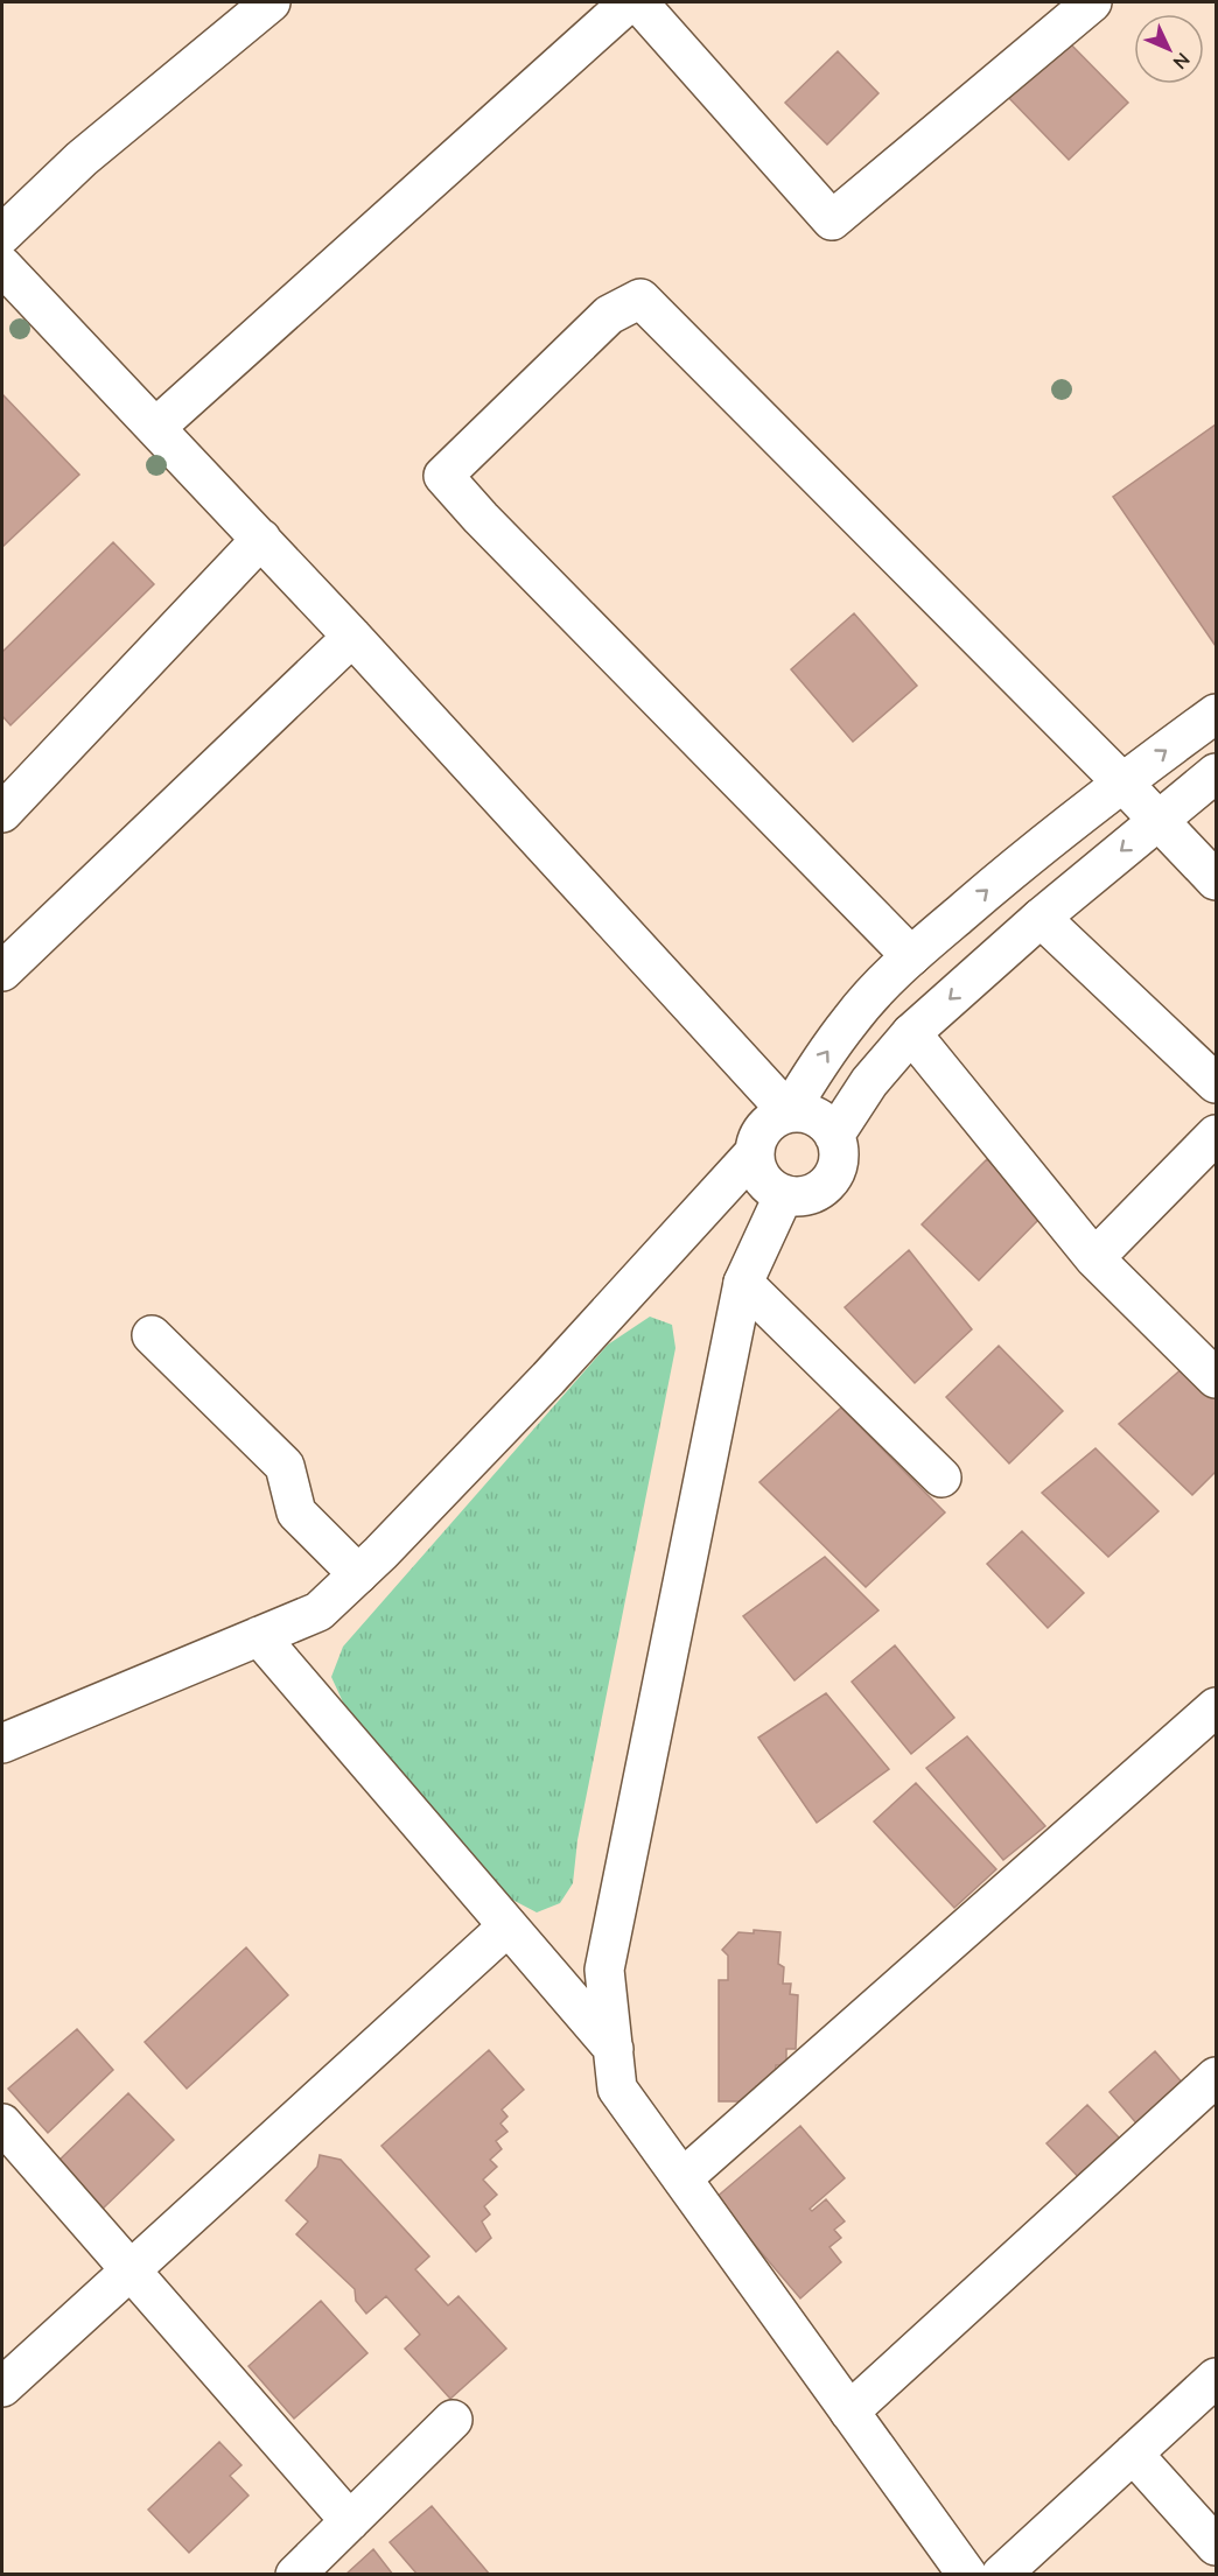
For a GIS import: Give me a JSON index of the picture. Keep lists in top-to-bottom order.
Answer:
{
  "north": "bottom right"
}
